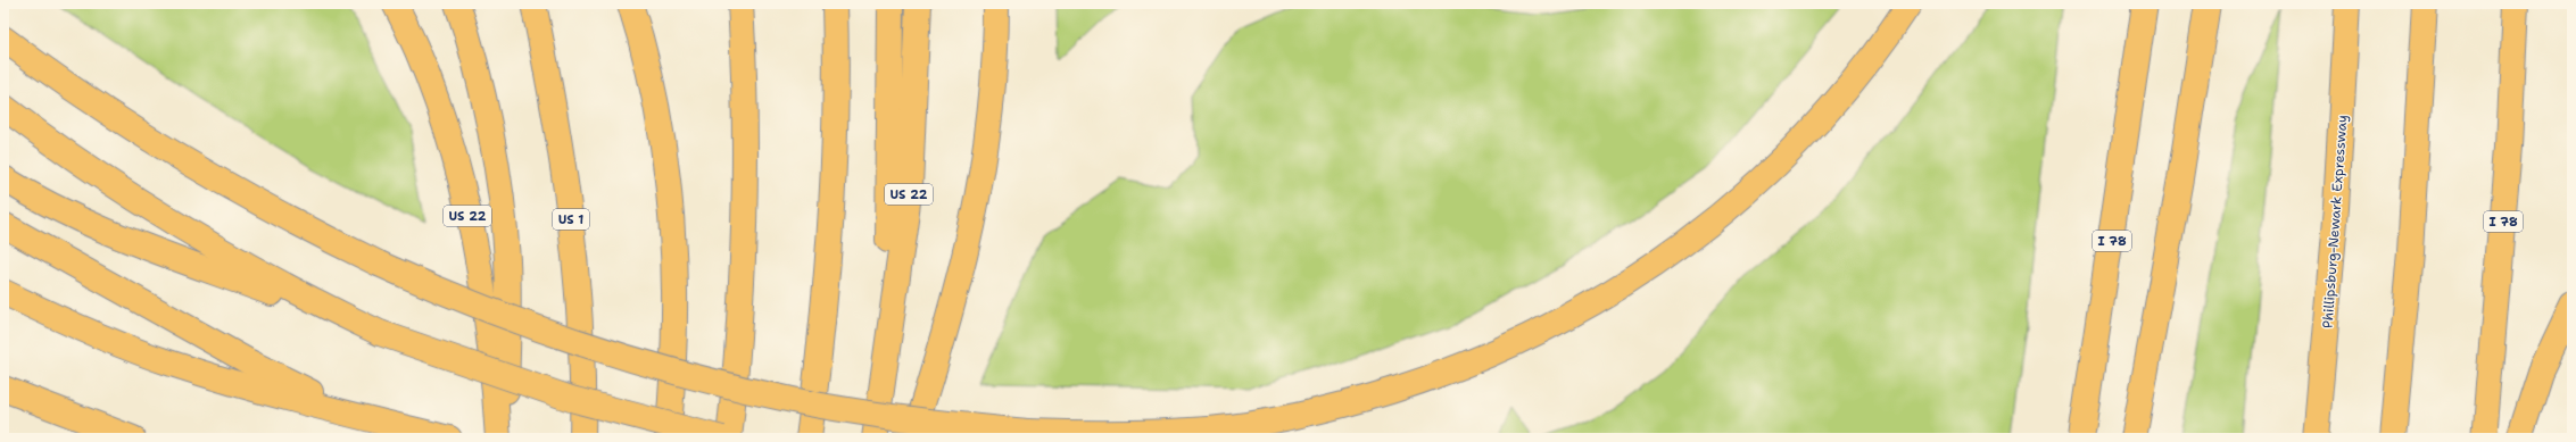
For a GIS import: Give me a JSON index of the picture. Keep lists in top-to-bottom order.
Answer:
{
  "streets": {
    "highway": [
      "US 22",
      "US 1",
      "Phillipsburg-Newark Expressway",
      "I 78"
    ]
  }
}
